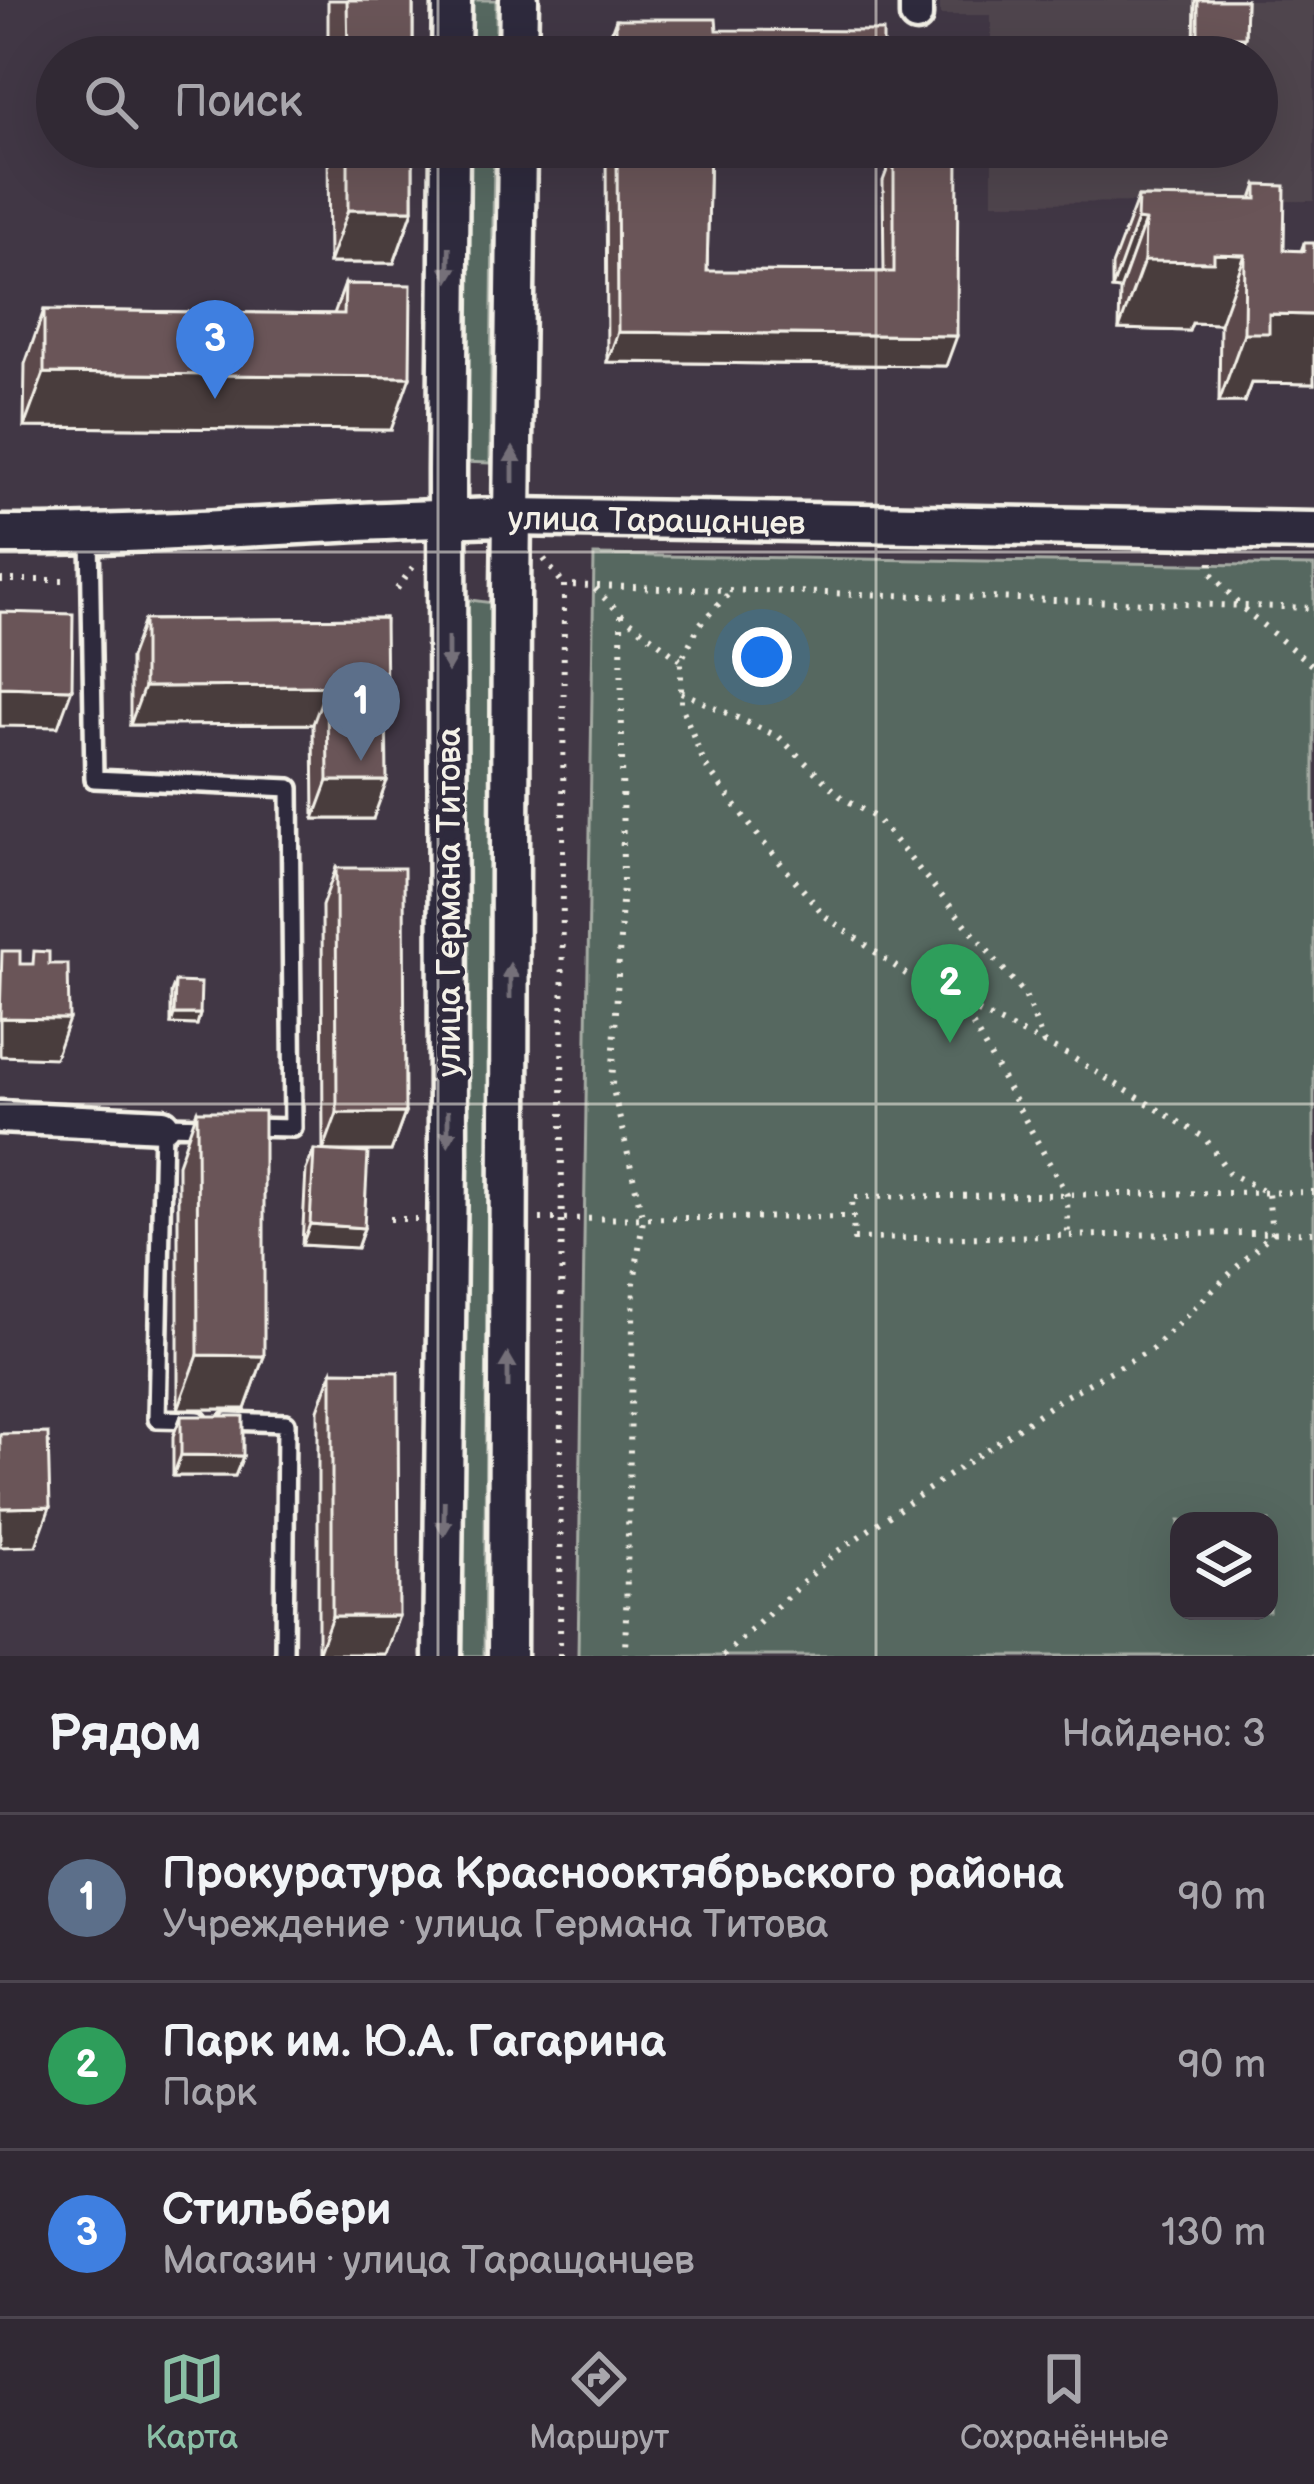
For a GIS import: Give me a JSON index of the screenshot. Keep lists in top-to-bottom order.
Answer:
{
  "streets": {
    "street": ["улица Таращанцев", "улица Германа Титова"]
  },
  "crossings": [
    ["улица Таращанцев", "улица Германа Титова"]
  ],
  "page": {
    "search": "Поиск",
    "pins": ["3", "1", "2"],
    "heading": ["Рядом", "Найдено: 3"],
    "list": [
      {
        "mark": "1",
        "name": "Прокуратура Краснооктябрьского района",
        "note": "Учреждение · улица Германа Титова",
        "value": "90 m"
      },
      {
        "mark": "2",
        "name": "Парк им. Ю.А. Гагарина",
        "note": "Парк",
        "value": "90 m"
      },
      {
        "mark": "3",
        "name": "Стильбери",
        "note": "Магазин · улица Таращанцев",
        "value": "130 m"
      }
    ],
    "nav": ["Карта", "Маршрут", "Сохранённые"]
  }
}
